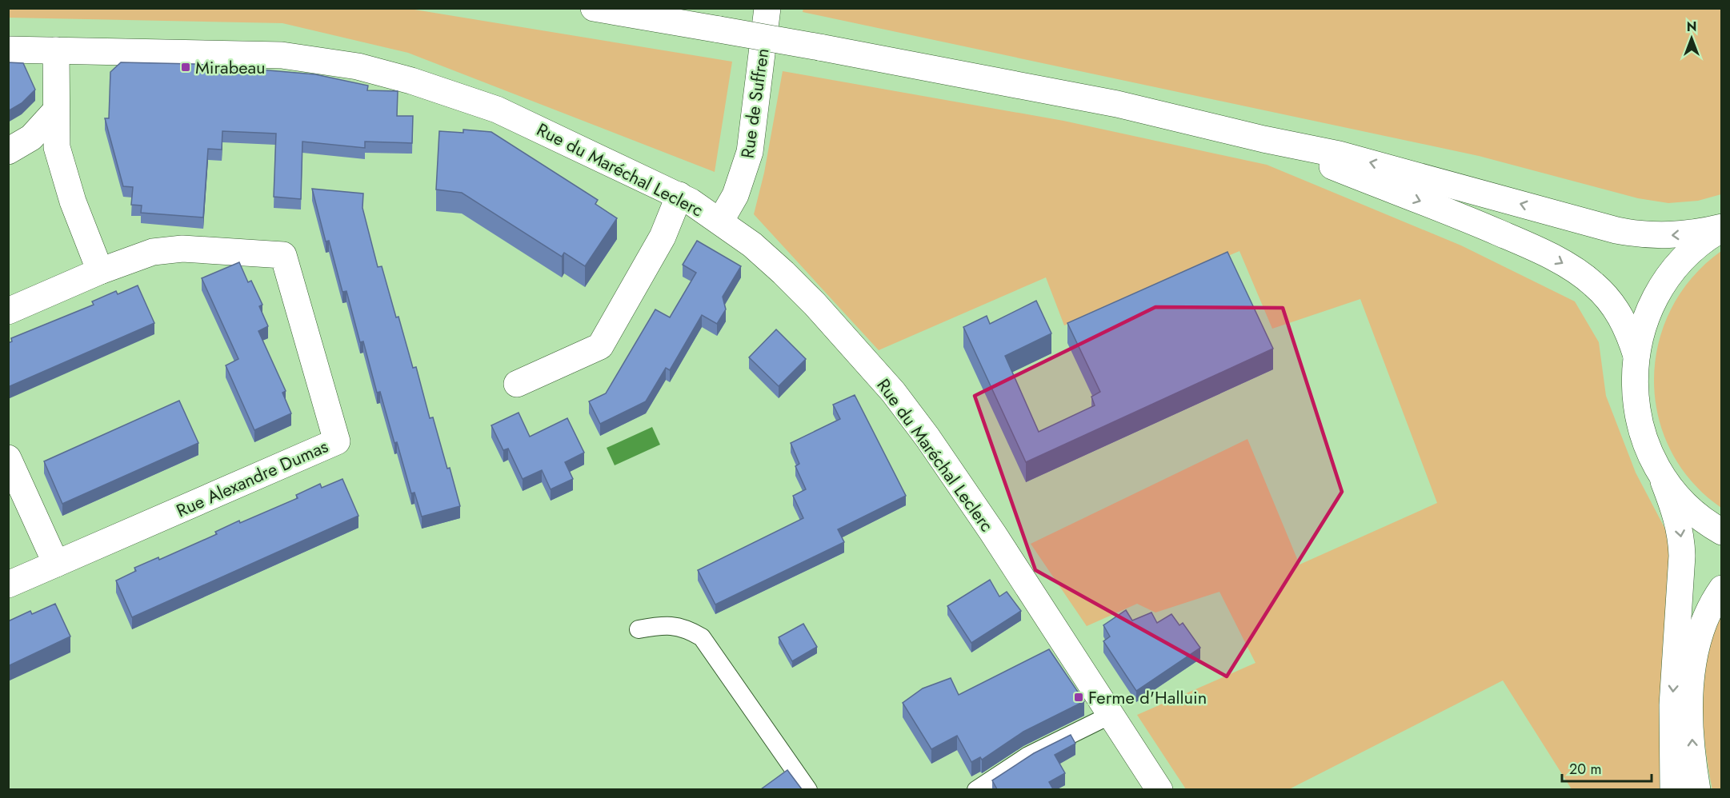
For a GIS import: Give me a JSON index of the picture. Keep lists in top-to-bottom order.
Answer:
{
  "streets": {
    "main road": ["Rue de Suffren", "Rue du Maréchal Leclerc", "Rue Alexandre Dumas"]
  },
  "crossings": [
    ["Rue de Suffren", "Rue du Maréchal Leclerc"]
  ],
  "places": {
    "transit": ["Mirabeau", "Ferme d'Halluin"]
  },
  "scale_bar": "20 m",
  "north": "top"
}
